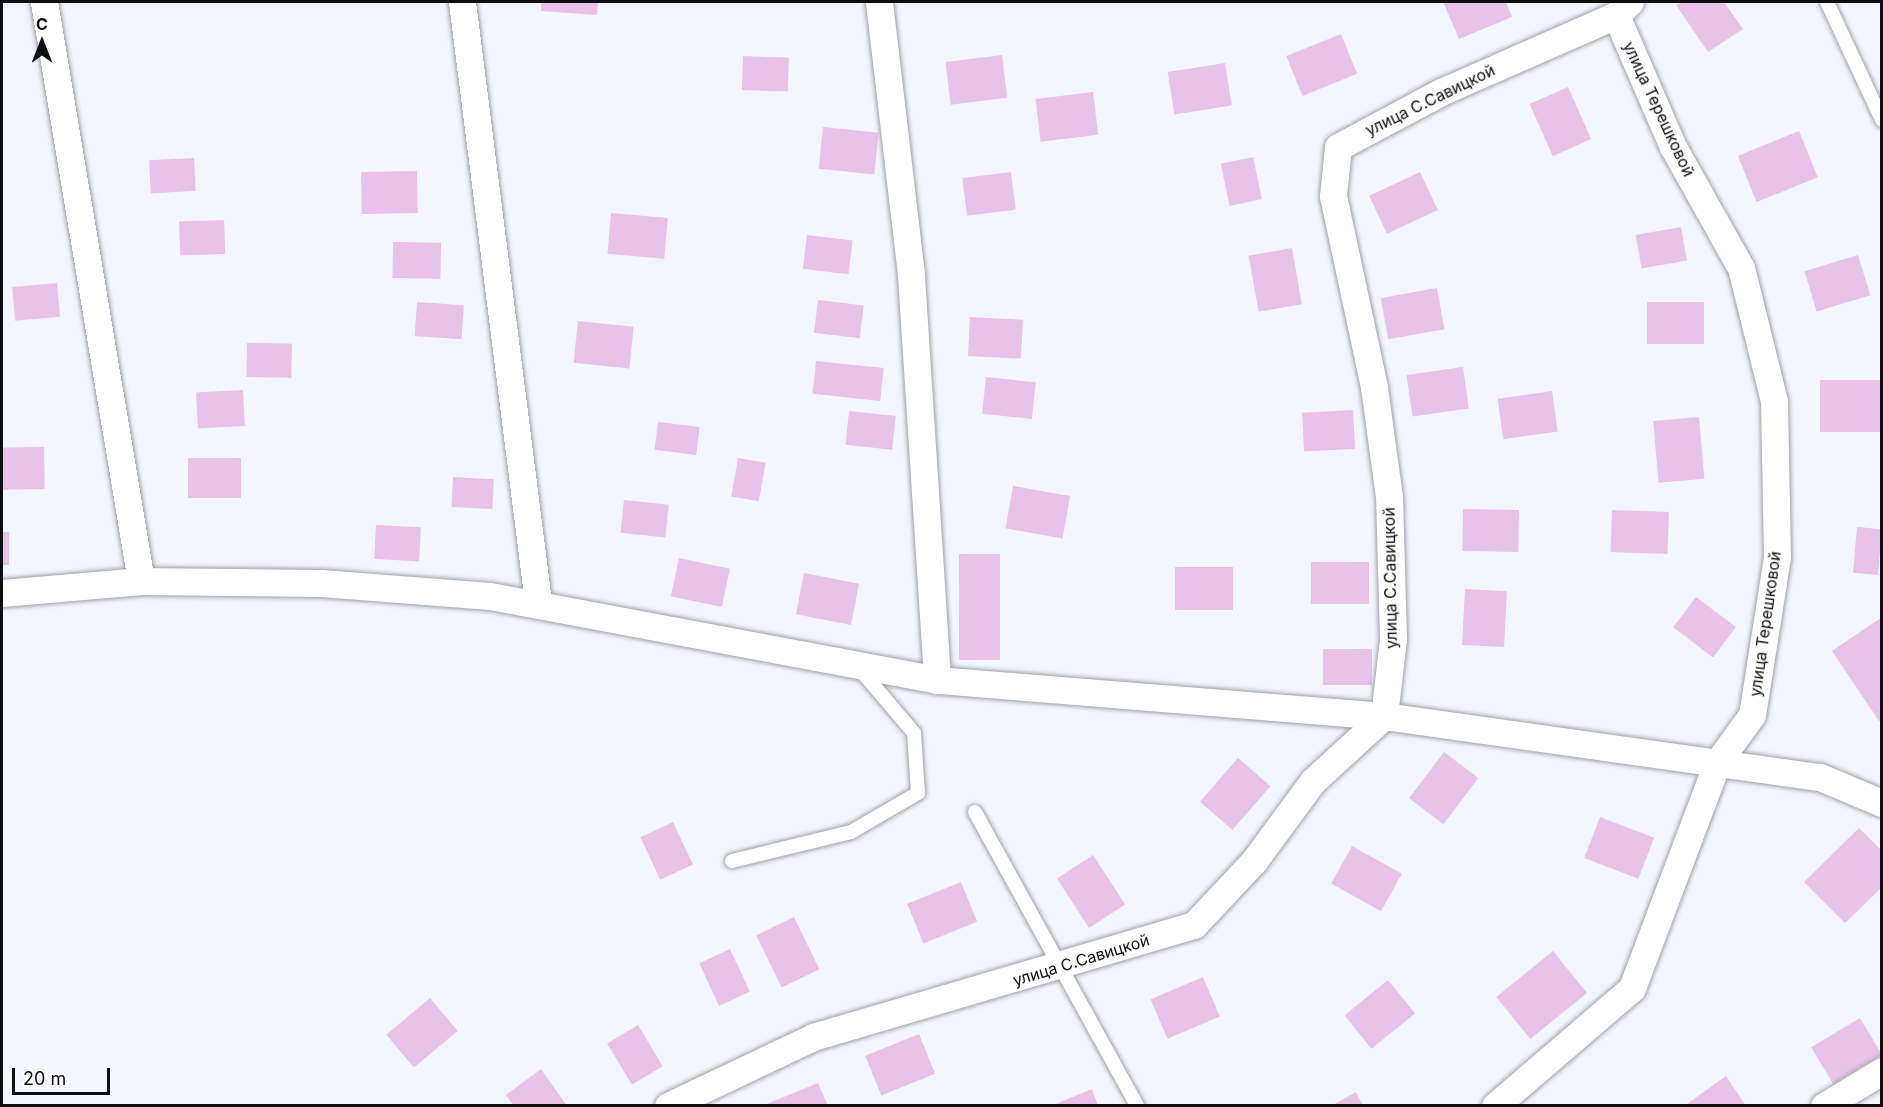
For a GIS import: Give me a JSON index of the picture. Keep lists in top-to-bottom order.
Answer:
{
  "streets": {
    "street": ["улица С.Савицкой", "улица Терешковой"]
  },
  "crossings": [
    ["улица С.Савицкой", "улица Терешковой"]
  ],
  "scale_bar": "20 m",
  "north": "top"
}
